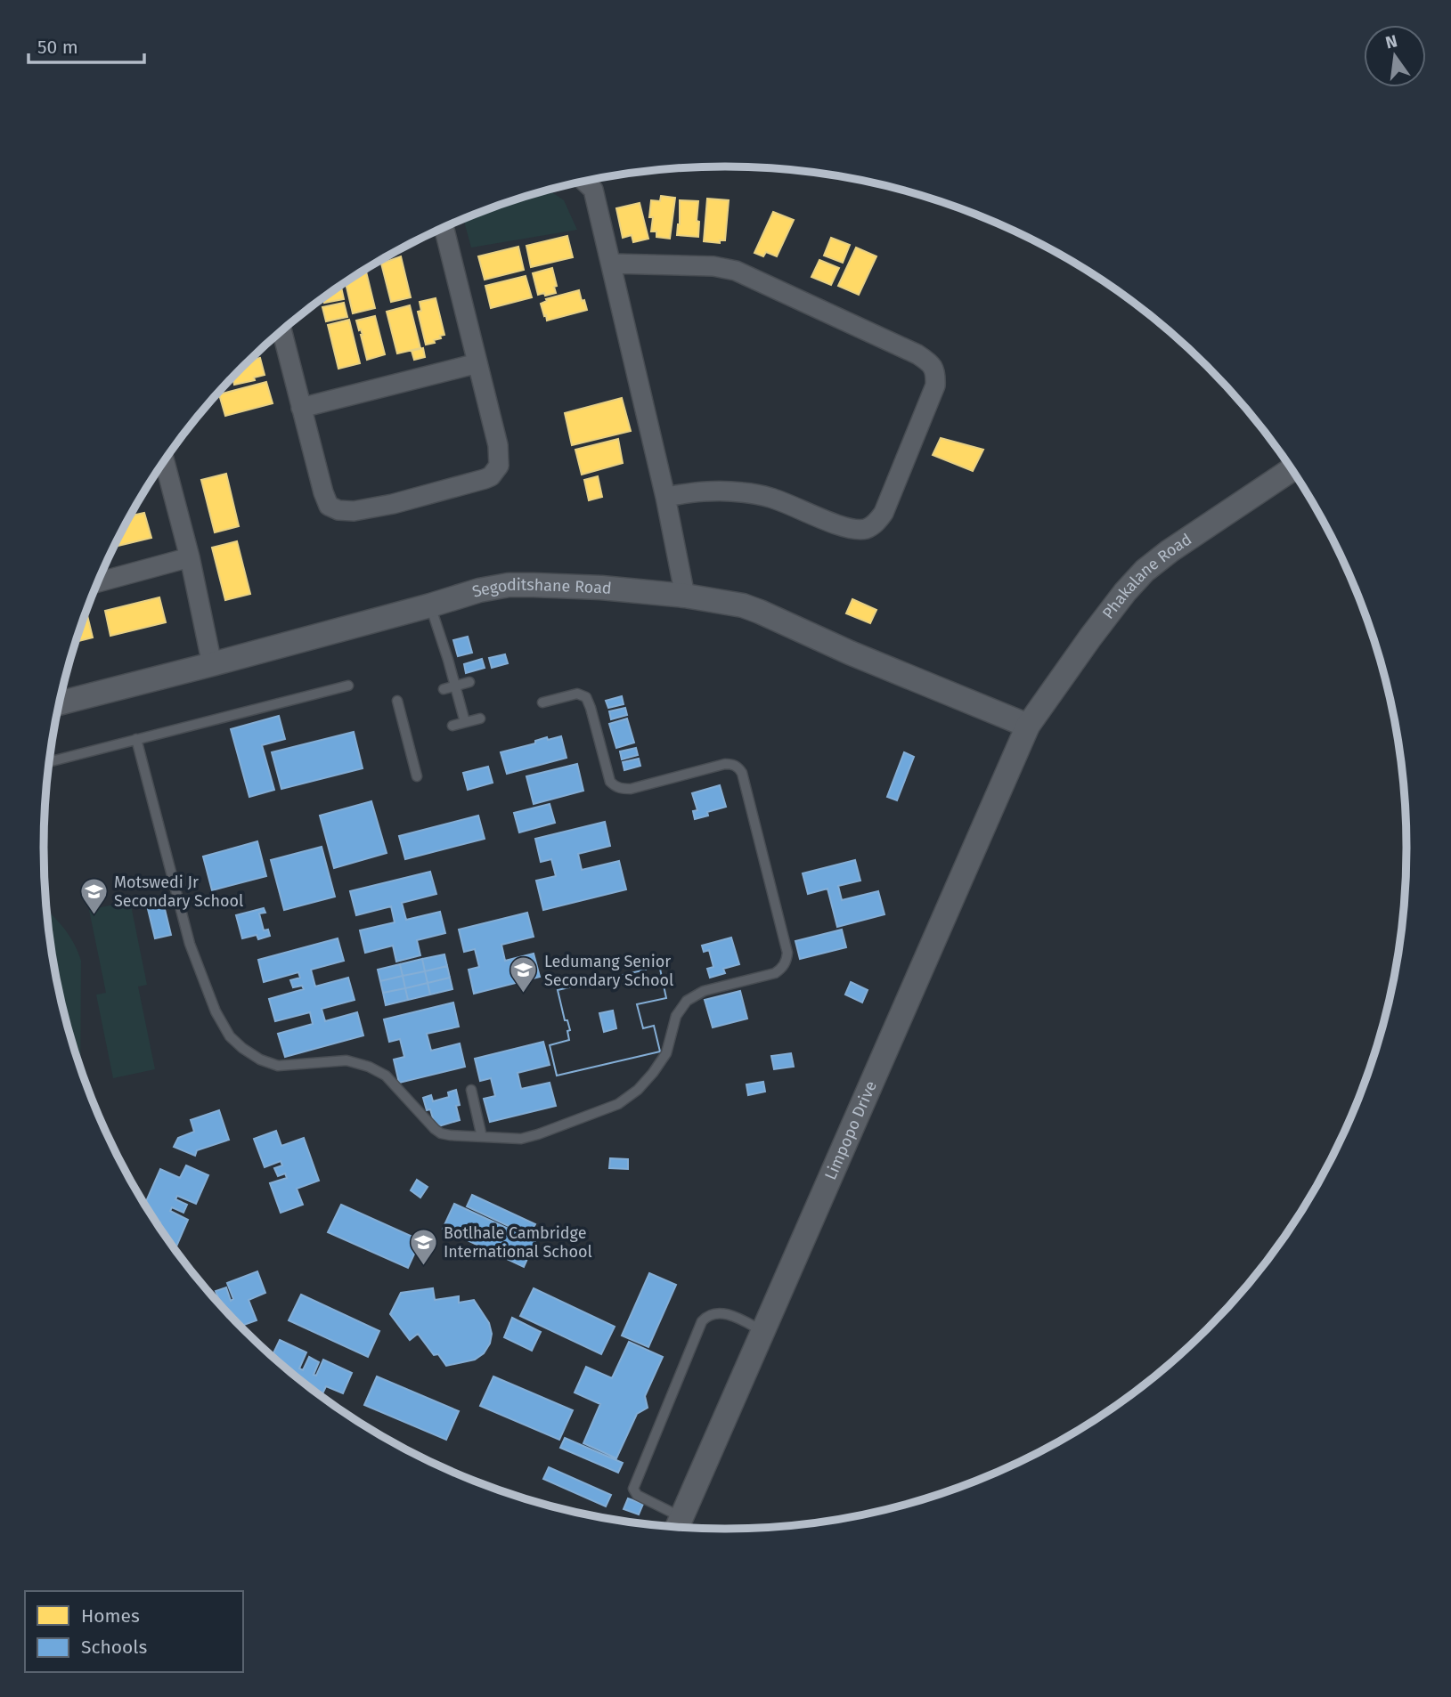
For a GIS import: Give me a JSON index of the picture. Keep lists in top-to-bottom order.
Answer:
{
  "streets": {
    "street": ["Phakalane Road", "Segoditshane Road", "Limpopo Drive"]
  },
  "crossings": [
    ["Phakalane Road", "Segoditshane Road"],
    ["Phakalane Road", "Limpopo Drive"],
    ["Segoditshane Road", "Limpopo Drive"]
  ],
  "places": {
    "school or university": ["Motswedi Jr Secondary School", "Ledumang Senior Secondary School", "Botlhale Cambridge International School"]
  },
  "legend": ["Homes", "Schools"],
  "scale_bar": "50 m",
  "north": "top"
}
